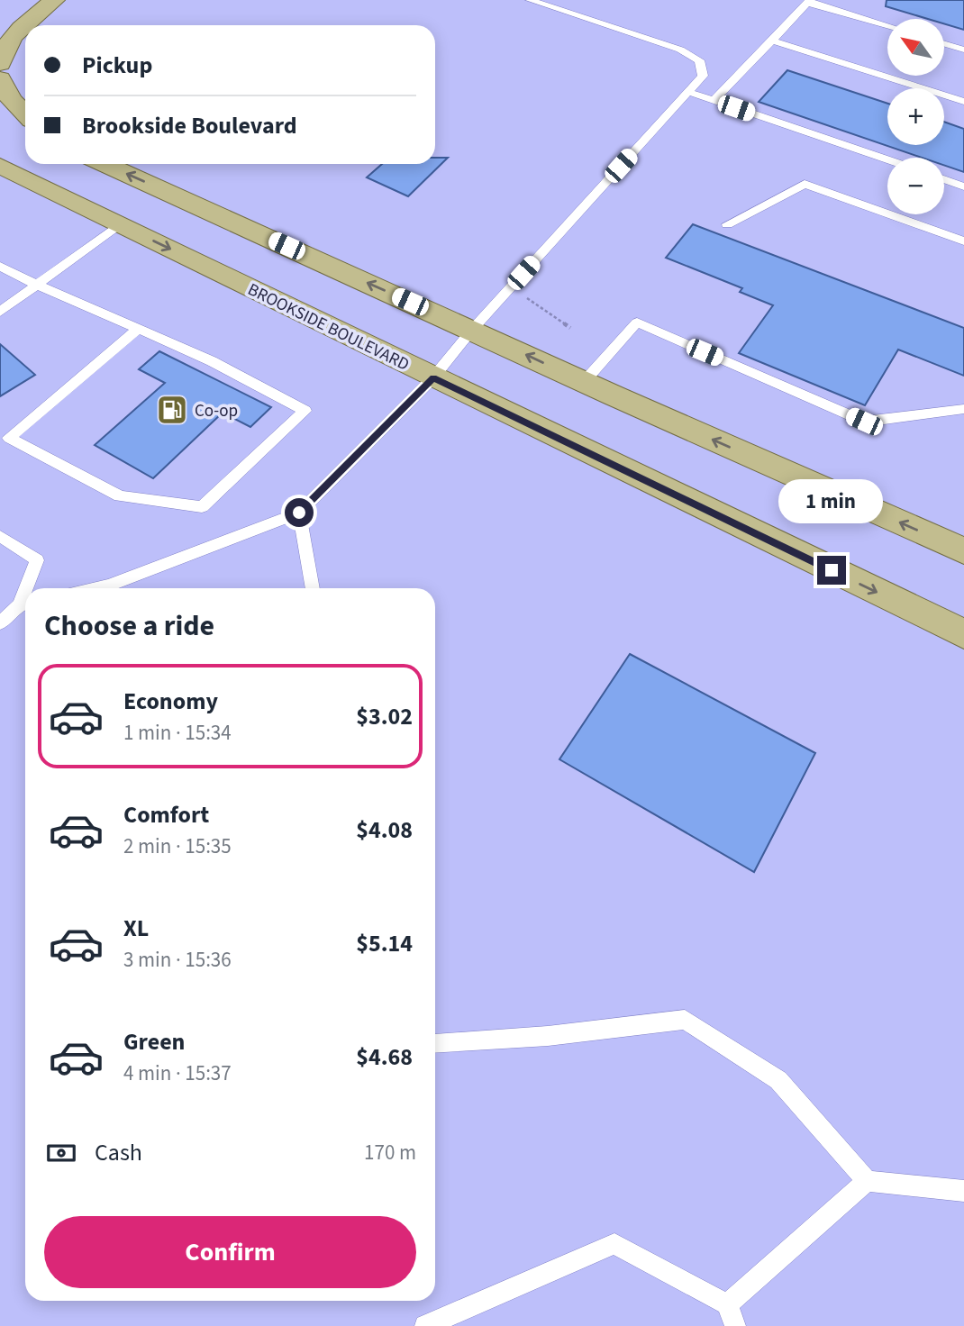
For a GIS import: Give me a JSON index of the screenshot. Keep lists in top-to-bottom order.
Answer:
{
  "streets": {
    "main road": ["BROOKSIDE BOULEVARD"]
  },
  "places": {
    "fuel station": ["Co-op"]
  },
  "north": "top left",
  "page": {
    "map_buttons": ["+", "−"],
    "banner": ["Pickup", "Brookside Boulevard"],
    "bubble": "1 min",
    "heading": "Choose a ride",
    "list": [
      {
        "name": "Economy",
        "note": "1 min · 15:34",
        "value": "$3.02"
      },
      {
        "name": "Comfort",
        "note": "2 min · 15:35",
        "value": "$4.08"
      },
      {
        "name": "XL",
        "note": "3 min · 15:36",
        "value": "$5.14"
      },
      {
        "name": "Green",
        "note": "4 min · 15:37",
        "value": "$4.68"
      }
    ],
    "pay": ["Cash", "170 m"],
    "buttons": "Confirm"
  }
}
